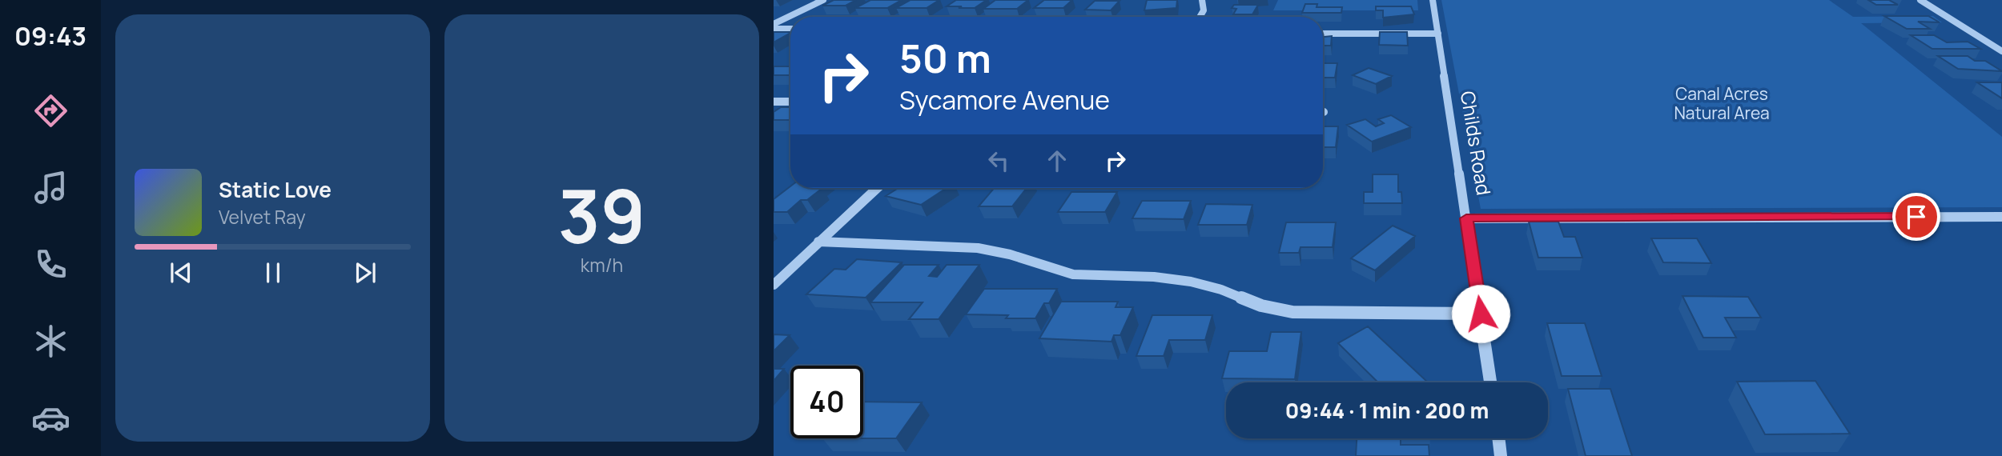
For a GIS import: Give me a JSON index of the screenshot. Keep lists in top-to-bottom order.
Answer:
{
  "streets": {
    "street": ["Childs Road"]
  },
  "parks": ["Canal Acres Natural Area"],
  "page": {
    "tabs": "09:43",
    "tile": ["39", "km/h"],
    "turn": ["50 m", "Sycamore Avenue"],
    "song": ["Static Love", "Velvet Ray"],
    "limit": "40",
    "trip": "09:44 · 1 min · 200 m"
  }
}
